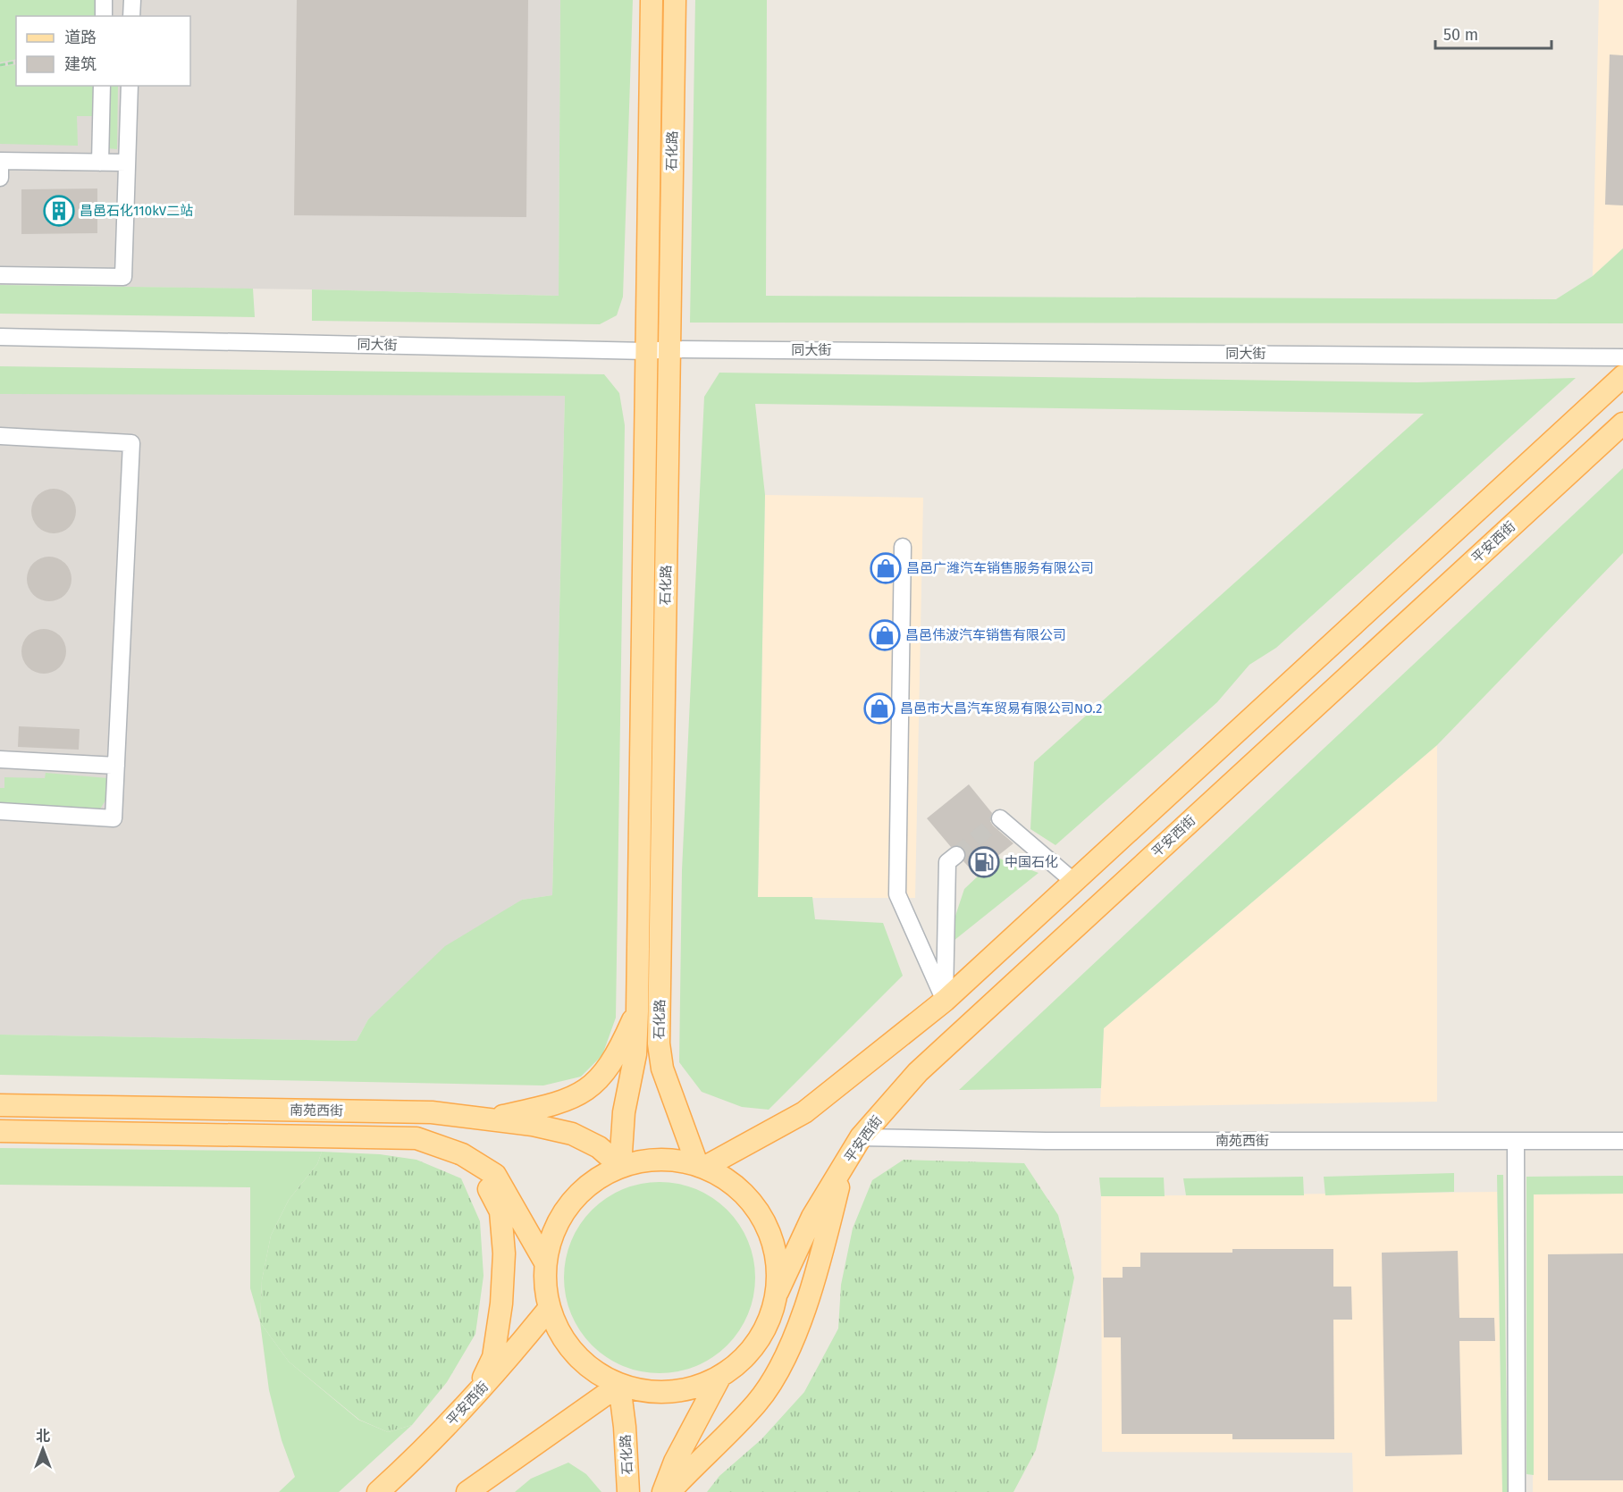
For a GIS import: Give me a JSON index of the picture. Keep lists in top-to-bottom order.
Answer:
{
  "streets": {
    "main road": ["石化路", "平安西街", "南苑西街"],
    "street": ["同大街"]
  },
  "crossings": [
    ["石化路", "同大街"],
    ["石化路", "南苑西街"],
    ["平安西街", "南苑西街"]
  ],
  "places": {
    "building": ["昌邑石化110kV二站"],
    "shop": ["昌邑广潍汽车销售服务有限公司", "昌邑伟波汽车销售有限公司", "昌邑市大昌汽车贸易有限公司NO.2"],
    "fuel station": ["中国石化"]
  },
  "legend": ["道路", "建筑"],
  "scale_bar": "50 m",
  "north": "top"
}
